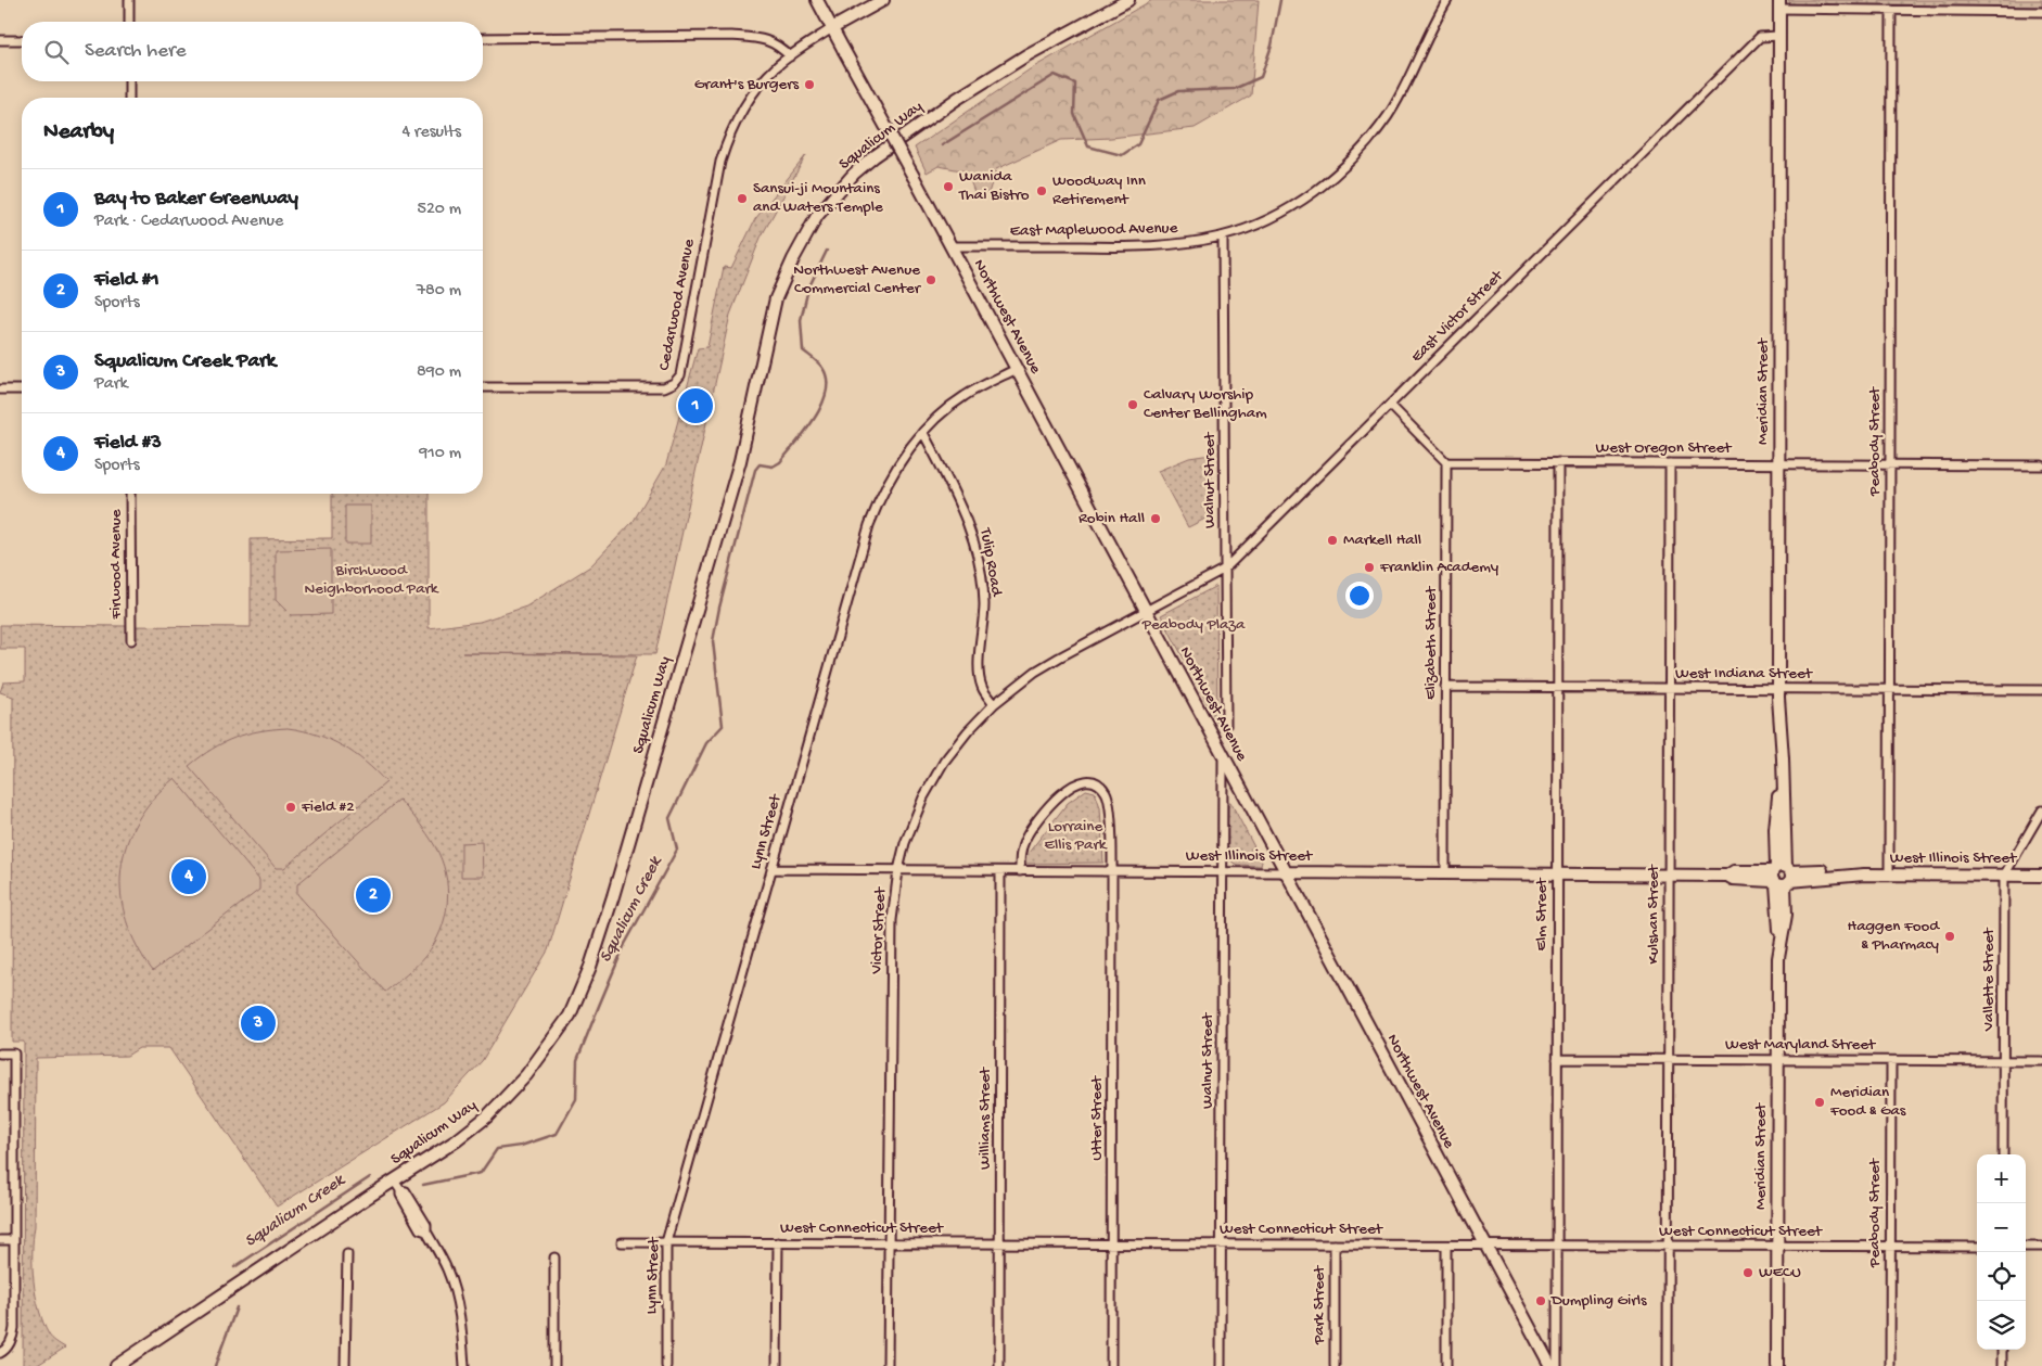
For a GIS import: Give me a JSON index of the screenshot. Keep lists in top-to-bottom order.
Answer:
{
  "streets": {
    "street": [
      "Squalicum Way",
      "East Maplewood Avenue",
      "Cedarwood Avenue",
      "Northwest Avenue",
      "East Victor Street",
      "Meridian Street",
      "Peabody Street",
      "West Oregon Street",
      "Walnut Street",
      "Tulip Road",
      "Firwood Avenue",
      "Elizabeth Street",
      "West Indiana Street",
      "Lynn Street",
      "West Illinois Street",
      "Elm Street",
      "Kulshan Street",
      "Victor Street",
      "Vallette Street",
      "West Maryland Street",
      "Williams Street",
      "Utter Street",
      "West Connecticut Street",
      "Park Street"
    ]
  },
  "crossings": [
    ["East Maplewood Avenue", "Northwest Avenue"],
    ["East Maplewood Avenue", "Walnut Street"],
    ["Cedarwood Avenue", "Northwest Avenue"],
    ["Northwest Avenue", "East Victor Street"],
    ["Northwest Avenue", "Walnut Street"],
    ["Northwest Avenue", "Lynn Street"],
    ["Northwest Avenue", "West Illinois Street"],
    ["Northwest Avenue", "Victor Street"],
    ["Northwest Avenue", "West Connecticut Street"],
    ["East Victor Street", "Meridian Street"],
    ["East Victor Street", "Walnut Street"],
    ["East Victor Street", "Victor Street"],
    ["Meridian Street", "West Oregon Street"],
    ["Meridian Street", "West Indiana Street"],
    ["Meridian Street", "West Illinois Street"],
    ["Meridian Street", "West Maryland Street"],
    ["Meridian Street", "West Connecticut Street"],
    ["Peabody Street", "West Oregon Street"],
    ["Peabody Street", "West Indiana Street"],
    ["Peabody Street", "West Illinois Street"],
    ["Peabody Street", "West Maryland Street"],
    ["Peabody Street", "West Connecticut Street"],
    ["West Oregon Street", "Elizabeth Street"],
    ["West Oregon Street", "Elm Street"],
    ["West Oregon Street", "Kulshan Street"],
    ["Walnut Street", "West Illinois Street"],
    ["Walnut Street", "West Connecticut Street"],
    ["Tulip Road", "Lynn Street"],
    ["Tulip Road", "Victor Street"],
    ["Elizabeth Street", "West Indiana Street"],
    ["Elizabeth Street", "West Illinois Street"],
    ["West Indiana Street", "Elm Street"],
    ["West Indiana Street", "Kulshan Street"],
    ["Lynn Street", "West Illinois Street"],
    ["Lynn Street", "West Connecticut Street"],
    ["West Illinois Street", "Elm Street"],
    ["West Illinois Street", "Kulshan Street"],
    ["West Illinois Street", "Victor Street"],
    ["West Illinois Street", "Vallette Street"],
    ["West Illinois Street", "Williams Street"],
    ["West Illinois Street", "Utter Street"],
    ["Elm Street", "West Maryland Street"],
    ["Elm Street", "West Connecticut Street"],
    ["Kulshan Street", "West Maryland Street"],
    ["Kulshan Street", "West Connecticut Street"],
    ["Victor Street", "West Connecticut Street"],
    ["Vallette Street", "West Maryland Street"],
    ["Williams Street", "West Connecticut Street"],
    ["Utter Street", "West Connecticut Street"],
    ["West Connecticut Street", "Park Street"]
  ],
  "water": ["Squalicum Creek"],
  "parks": ["Birchwood Neighborhood Park", "Peabody Plaza", "Lorraine Ellis Park"],
  "places": [
    "Grant's Burgers",
    "Wanida Thai Bistro",
    "Woodway Inn Retirement",
    "Sansui-ji Mountains and Waters Temple",
    "Northwest Avenue Commercial Center",
    "Calvary Worship Center Bellingham",
    "Robin Hall",
    "Markell Hall",
    "Franklin Academy",
    "Field #2",
    "Haggen Food & Pharmacy",
    "Meridian Food & Gas",
    "WECU",
    "Dumpling Girls"
  ],
  "page": {
    "search": "Search here",
    "heading": ["Nearby", "4 results"],
    "list": [
      {
        "mark": "1",
        "name": "Bay to Baker Greenway",
        "note": "Park · Cedarwood Avenue",
        "value": "520 m"
      },
      {
        "mark": "2",
        "name": "Field #1",
        "note": "Sports",
        "value": "780 m"
      },
      {
        "mark": "3",
        "name": "Squalicum Creek Park",
        "note": "Park",
        "value": "890 m"
      },
      {
        "mark": "4",
        "name": "Field #3",
        "note": "Sports",
        "value": "910 m"
      }
    ],
    "pins": [
      "1",
      "4",
      "2",
      "3"
    ],
    "map_buttons": ["+", "−"]
  }
}
